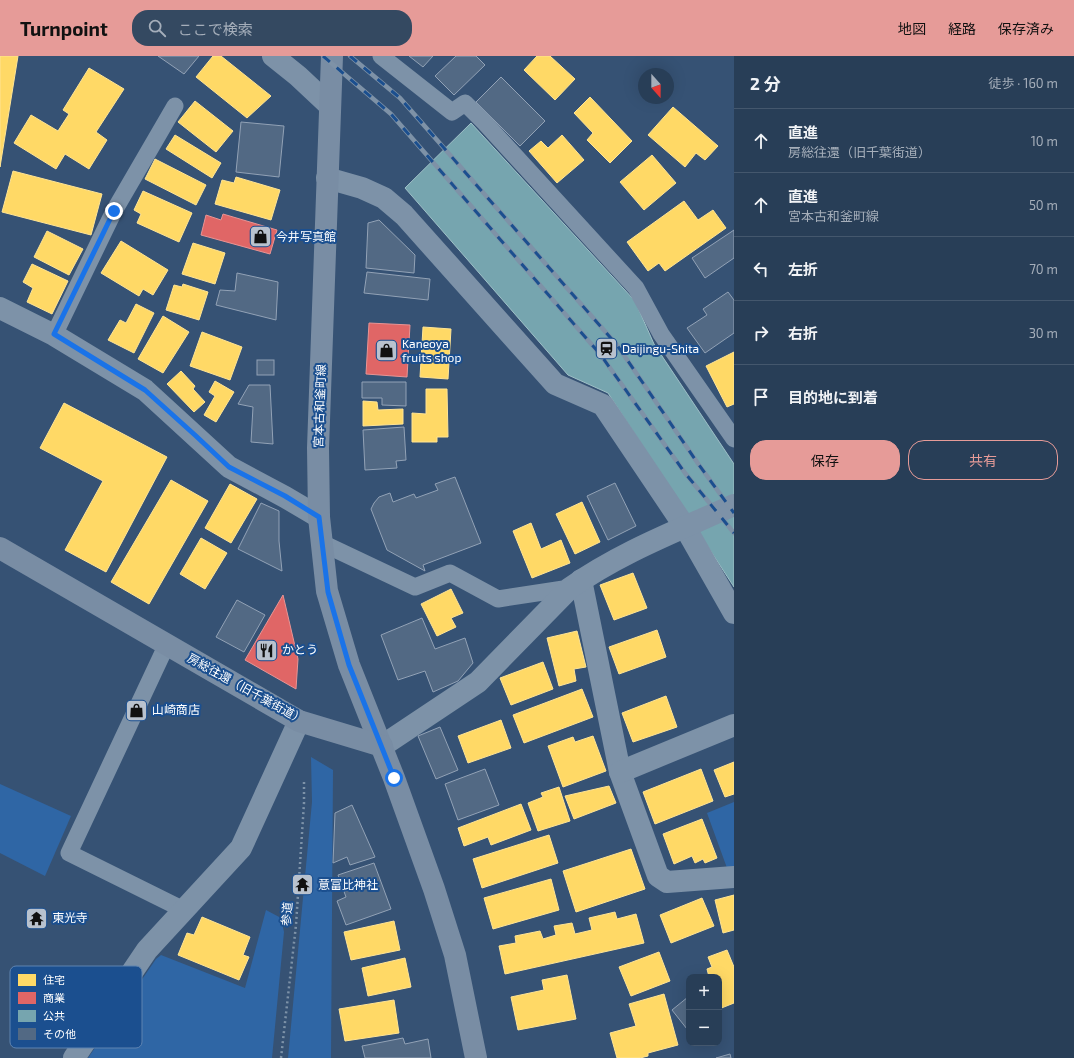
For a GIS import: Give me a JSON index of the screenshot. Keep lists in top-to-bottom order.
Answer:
{
  "streets": {
    "street": ["宮本古和釜町線", "房総往還（旧千葉街道）"],
    "path": ["参道"]
  },
  "crossings": [
    ["宮本古和釜町線", "房総往還（旧千葉街道）"]
  ],
  "places": {
    "shop": ["今井写真館", "Kaneoya fruits shop", "山崎商店"],
    "station": ["Daijingu-Shita"],
    "restaurant": ["かとう"],
    "temple": ["意富比神社", "東光寺"]
  },
  "legend": [
    "住宅",
    "商業",
    "公共",
    "その他"
  ],
  "north": "bottom",
  "page": {
    "header": "Turnpoint",
    "search": "ここで検索",
    "nav": ["地図", "経路", "保存済み"],
    "heading": ["2 分", "徒歩 · 160 m"],
    "list": [
      ["直進", "房総往還（旧千葉街道）", "10 m"],
      ["直進", "宮本古和釜町線", "50 m"],
      ["左折", "70 m"],
      ["右折", "30 m"],
      "目的地に到着"
    ],
    "buttons": ["保存", "共有"],
    "map_buttons": ["+", "−"]
  }
}
